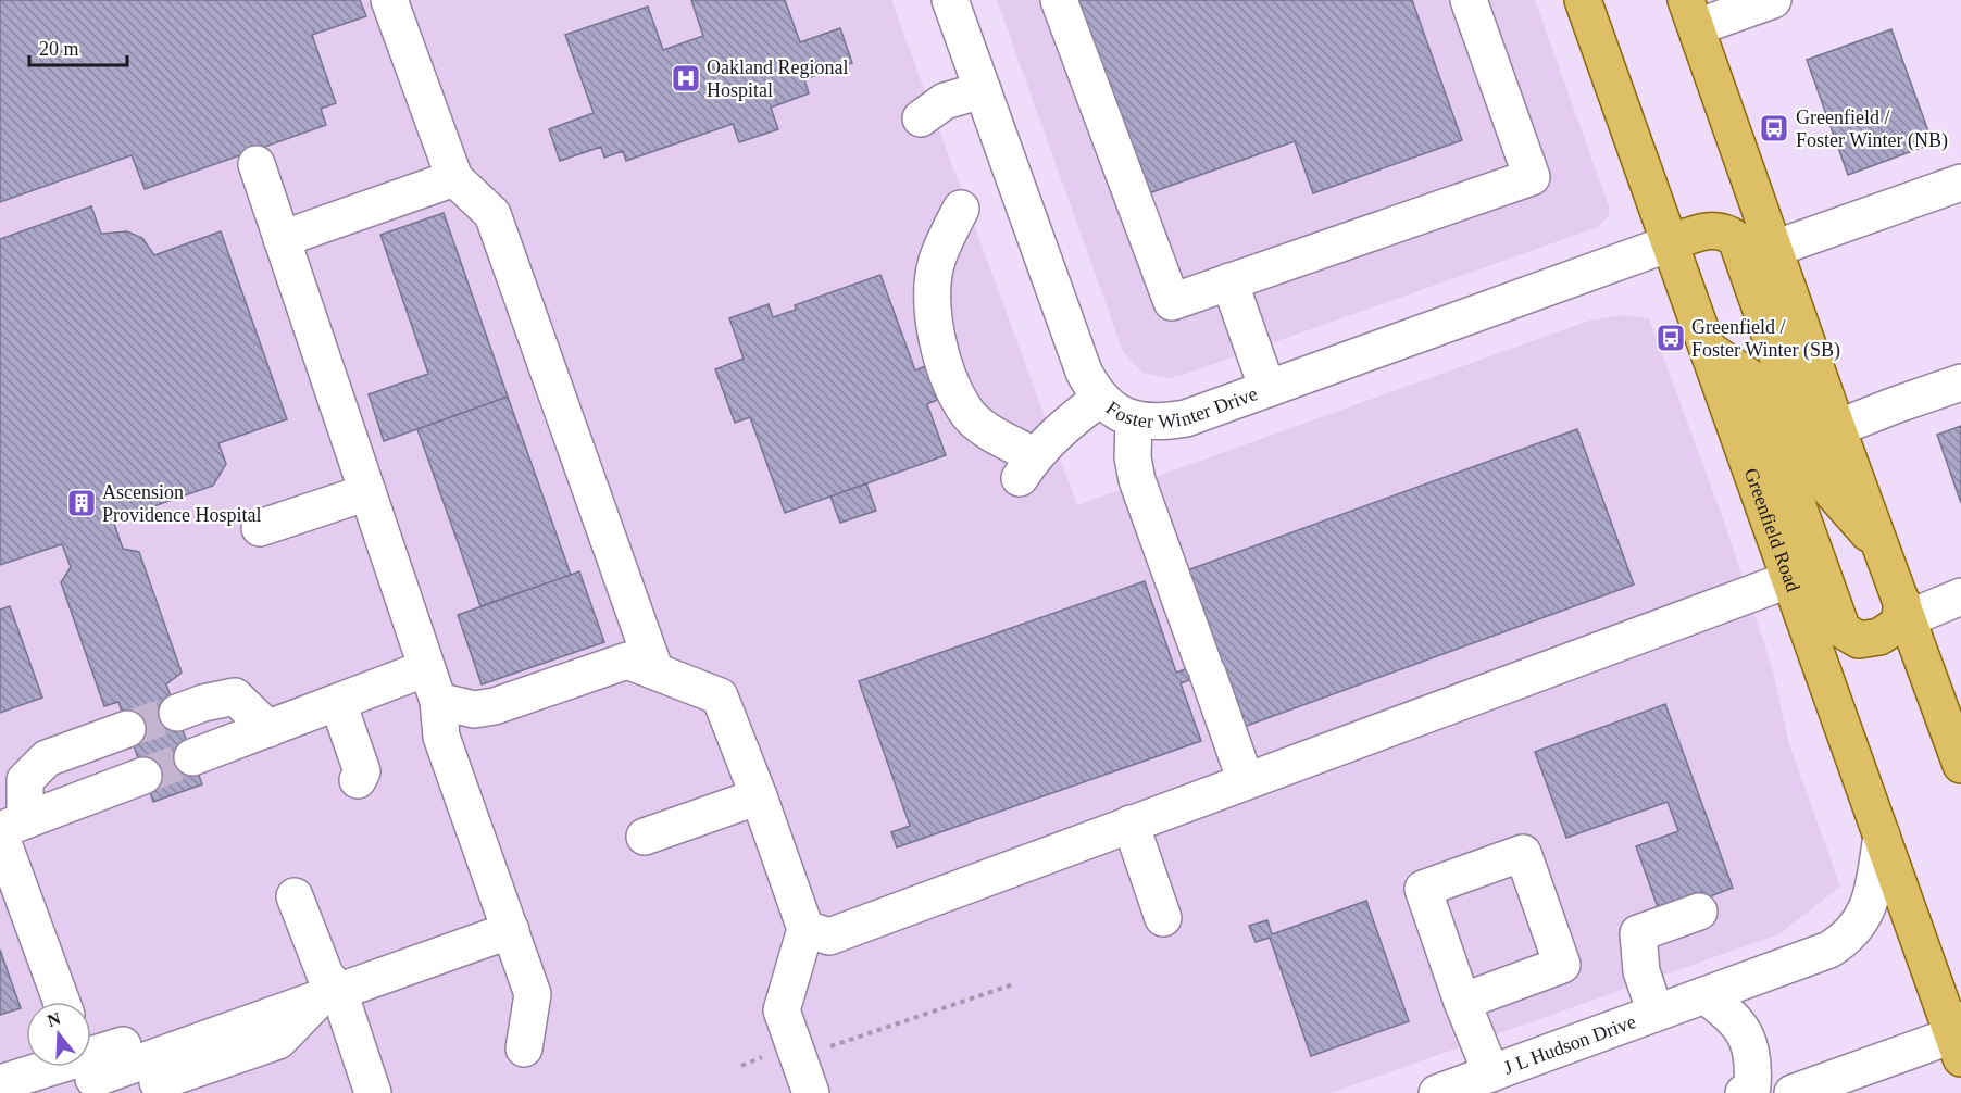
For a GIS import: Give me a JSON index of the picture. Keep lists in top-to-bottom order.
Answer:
{
  "streets": {
    "main road": ["Greenfield Road"],
    "street": ["Foster Winter Drive", "J L Hudson Drive"]
  },
  "crossings": [
    ["Foster Winter Drive", "Greenfield Road"],
    ["Greenfield Road", "J L Hudson Drive"]
  ],
  "places": {
    "hospital": ["Oakland Regional Hospital"],
    "bus stop": ["Greenfield / Foster Winter (NB)", "Greenfield / Foster Winter (SB)"],
    "building": ["Ascension Providence Hospital"]
  },
  "scale_bar": "20 m",
  "north": "top"
}
